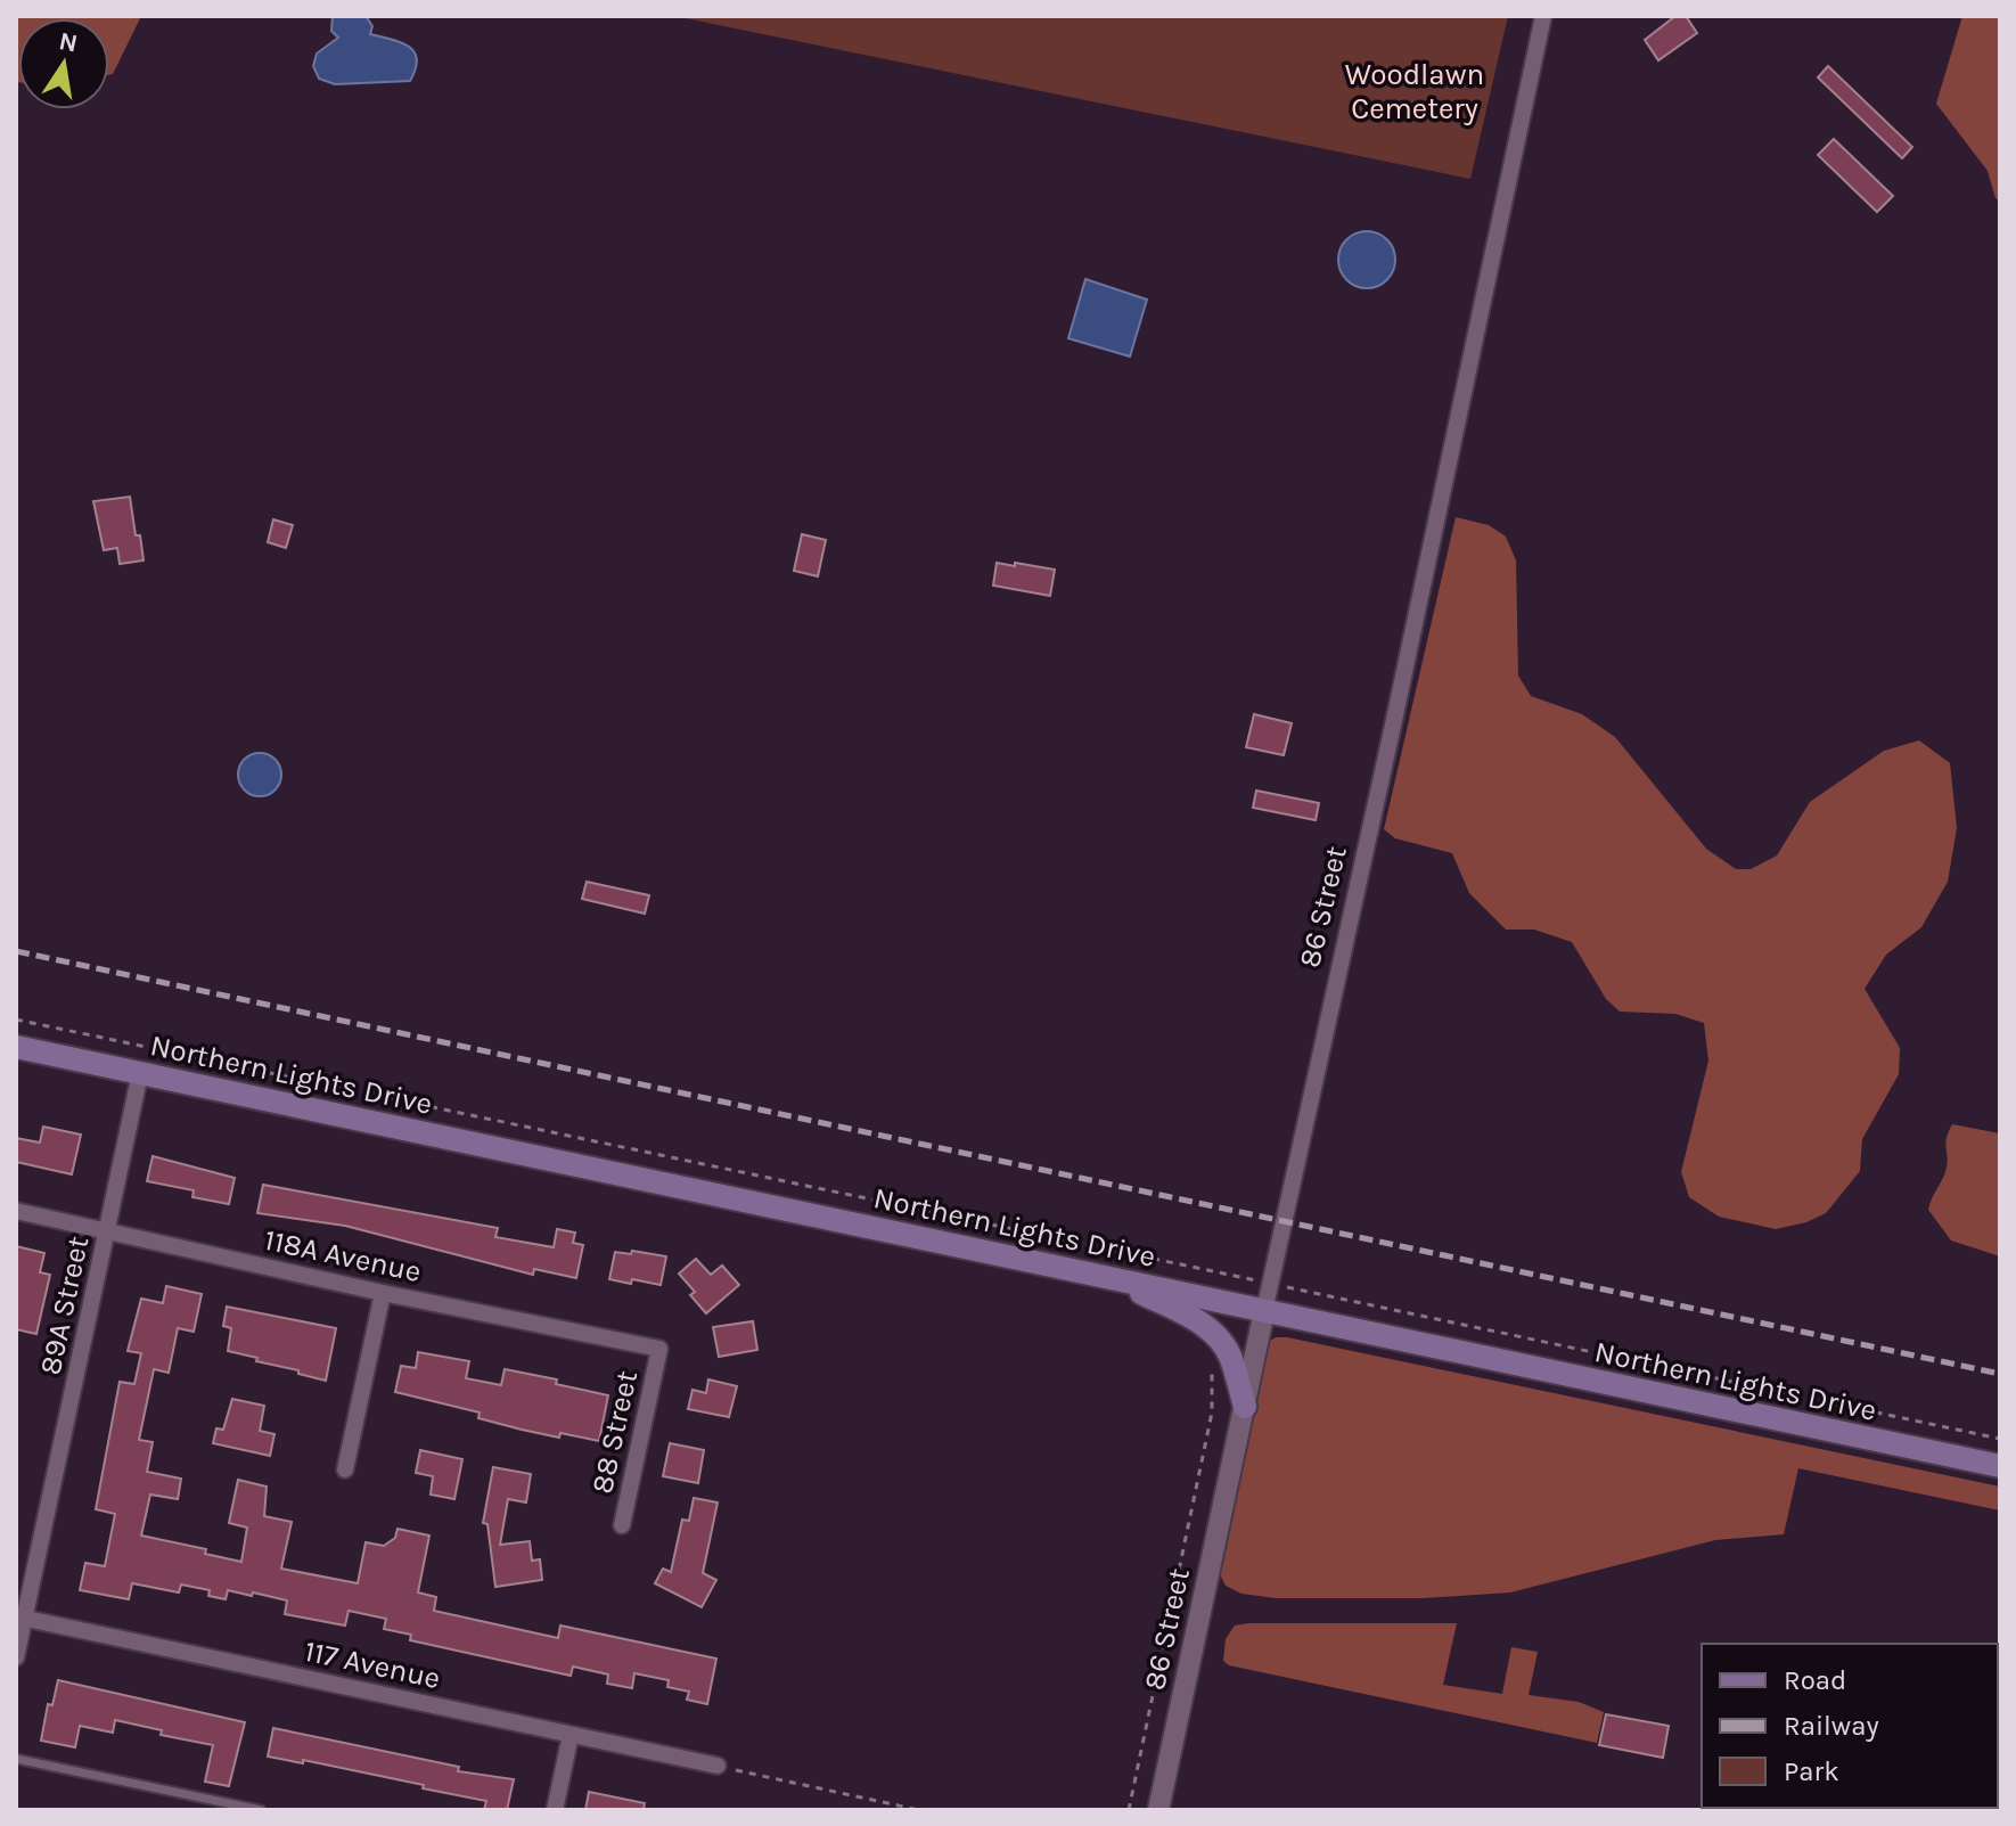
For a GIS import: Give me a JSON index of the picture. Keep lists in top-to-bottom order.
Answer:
{
  "streets": {
    "main road": ["Northern Lights Drive"],
    "street": [
      "86 Street",
      "118A Avenue",
      "89A Street",
      "88 Street",
      "117 Avenue"
    ]
  },
  "crossings": [
    ["86 Street", "Northern Lights Drive"],
    ["Northern Lights Drive", "89A Street"],
    ["118A Avenue", "89A Street"],
    ["118A Avenue", "88 Street"],
    ["89A Street", "117 Avenue"]
  ],
  "parks": ["Woodlawn Cemetery"],
  "legend": ["Road", "Railway", "Park"],
  "north": "top"
}
